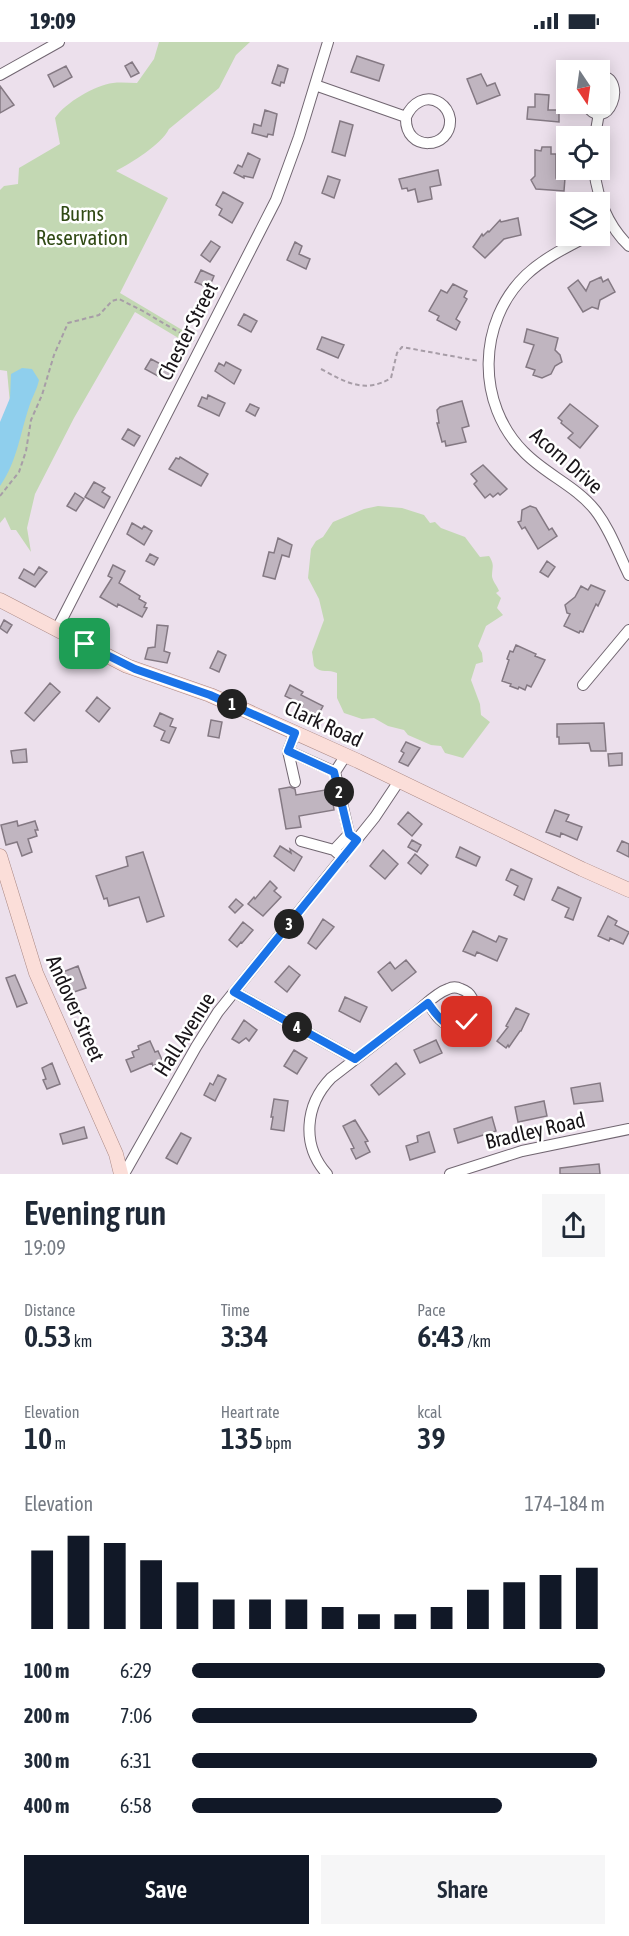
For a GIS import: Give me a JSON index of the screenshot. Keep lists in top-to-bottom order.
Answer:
{
  "streets": {
    "main road": ["Clark Road", "Andover Street"],
    "street": [
      "Chester Street",
      "Acorn Drive",
      "Hall Avenue",
      "Bradley Road"
    ]
  },
  "crossings": [
    ["Chester Street", "Clark Road"],
    ["Clark Road", "Hall Avenue"],
    ["Andover Street", "Hall Avenue"]
  ],
  "parks": ["Burns Reservation"],
  "north": "bottom",
  "page": {
    "status": "19:09",
    "pins": [
      "1",
      "2",
      "3",
      "4"
    ],
    "heading": ["Evening run", "19:09"],
    "stats": [
      ["Distance", "0.53 km"],
      ["Time", "3:34"],
      ["Pace", "6:43 /km"],
      ["Elevation", "10 m"],
      ["Heart rate", "135 bpm"],
      ["kcal", "39"]
    ],
    "chart": ["Elevation", "174–184 m"],
    "list": [
      {
        "name": "100 m",
        "note": "6:29"
      },
      {
        "name": "200 m",
        "note": "7:06"
      },
      {
        "name": "300 m",
        "note": "6:31"
      },
      {
        "name": "400 m",
        "note": "6:58"
      }
    ],
    "buttons": ["Save", "Share"]
  }
}
